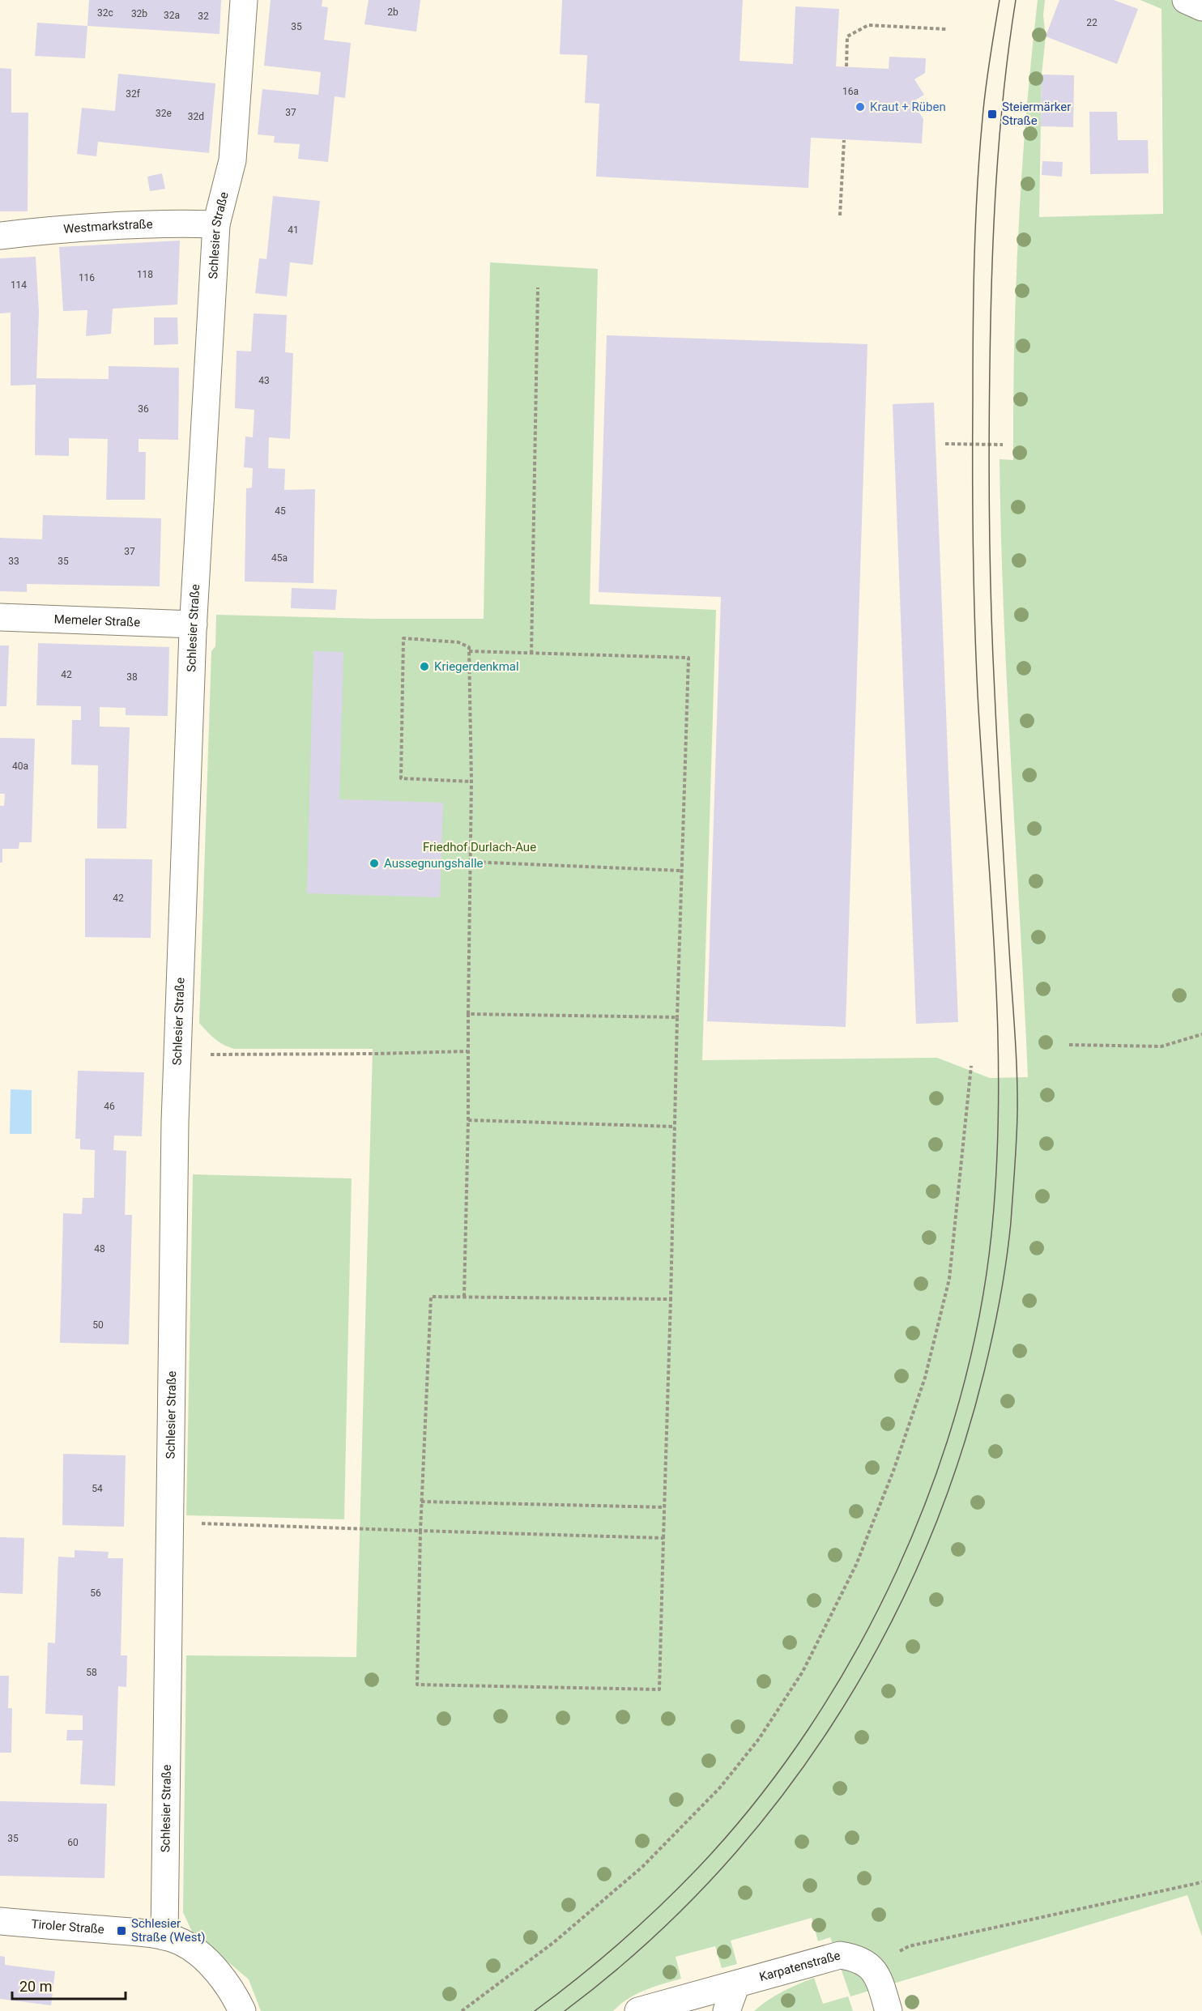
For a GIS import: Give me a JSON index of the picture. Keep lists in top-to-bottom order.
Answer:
{
  "streets": {
    "street": [
      "Westmarkstraße",
      "Schlesier Straße",
      "Memeler Straße",
      "Tiroler Straße",
      "Karpatenstraße"
    ]
  },
  "crossings": [
    ["Westmarkstraße", "Schlesier Straße"],
    ["Schlesier Straße", "Memeler Straße"],
    ["Schlesier Straße", "Tiroler Straße"]
  ],
  "parks": ["Friedhof Durlach-Aue"],
  "places": {
    "other": ["Kraut + Rüben", "Kriegerdenkmal", "Aussegnungshalle"],
    "transit": ["Steiermärker Straße", "Schlesier Straße (West)"]
  },
  "house_numbers": [
    "2b",
    "32c",
    "32b",
    "32a",
    "32",
    "22",
    "35",
    "16a",
    "32f",
    "37",
    "32e",
    "32d",
    "41",
    "118",
    "116",
    "114",
    "43",
    "36",
    "45",
    "37",
    "45a",
    "33",
    "35",
    "42",
    "38",
    "40a",
    "42",
    "46",
    "48",
    "50",
    "54",
    "56",
    "58",
    "35",
    "60"
  ],
  "scale_bar": "20 m"
}
